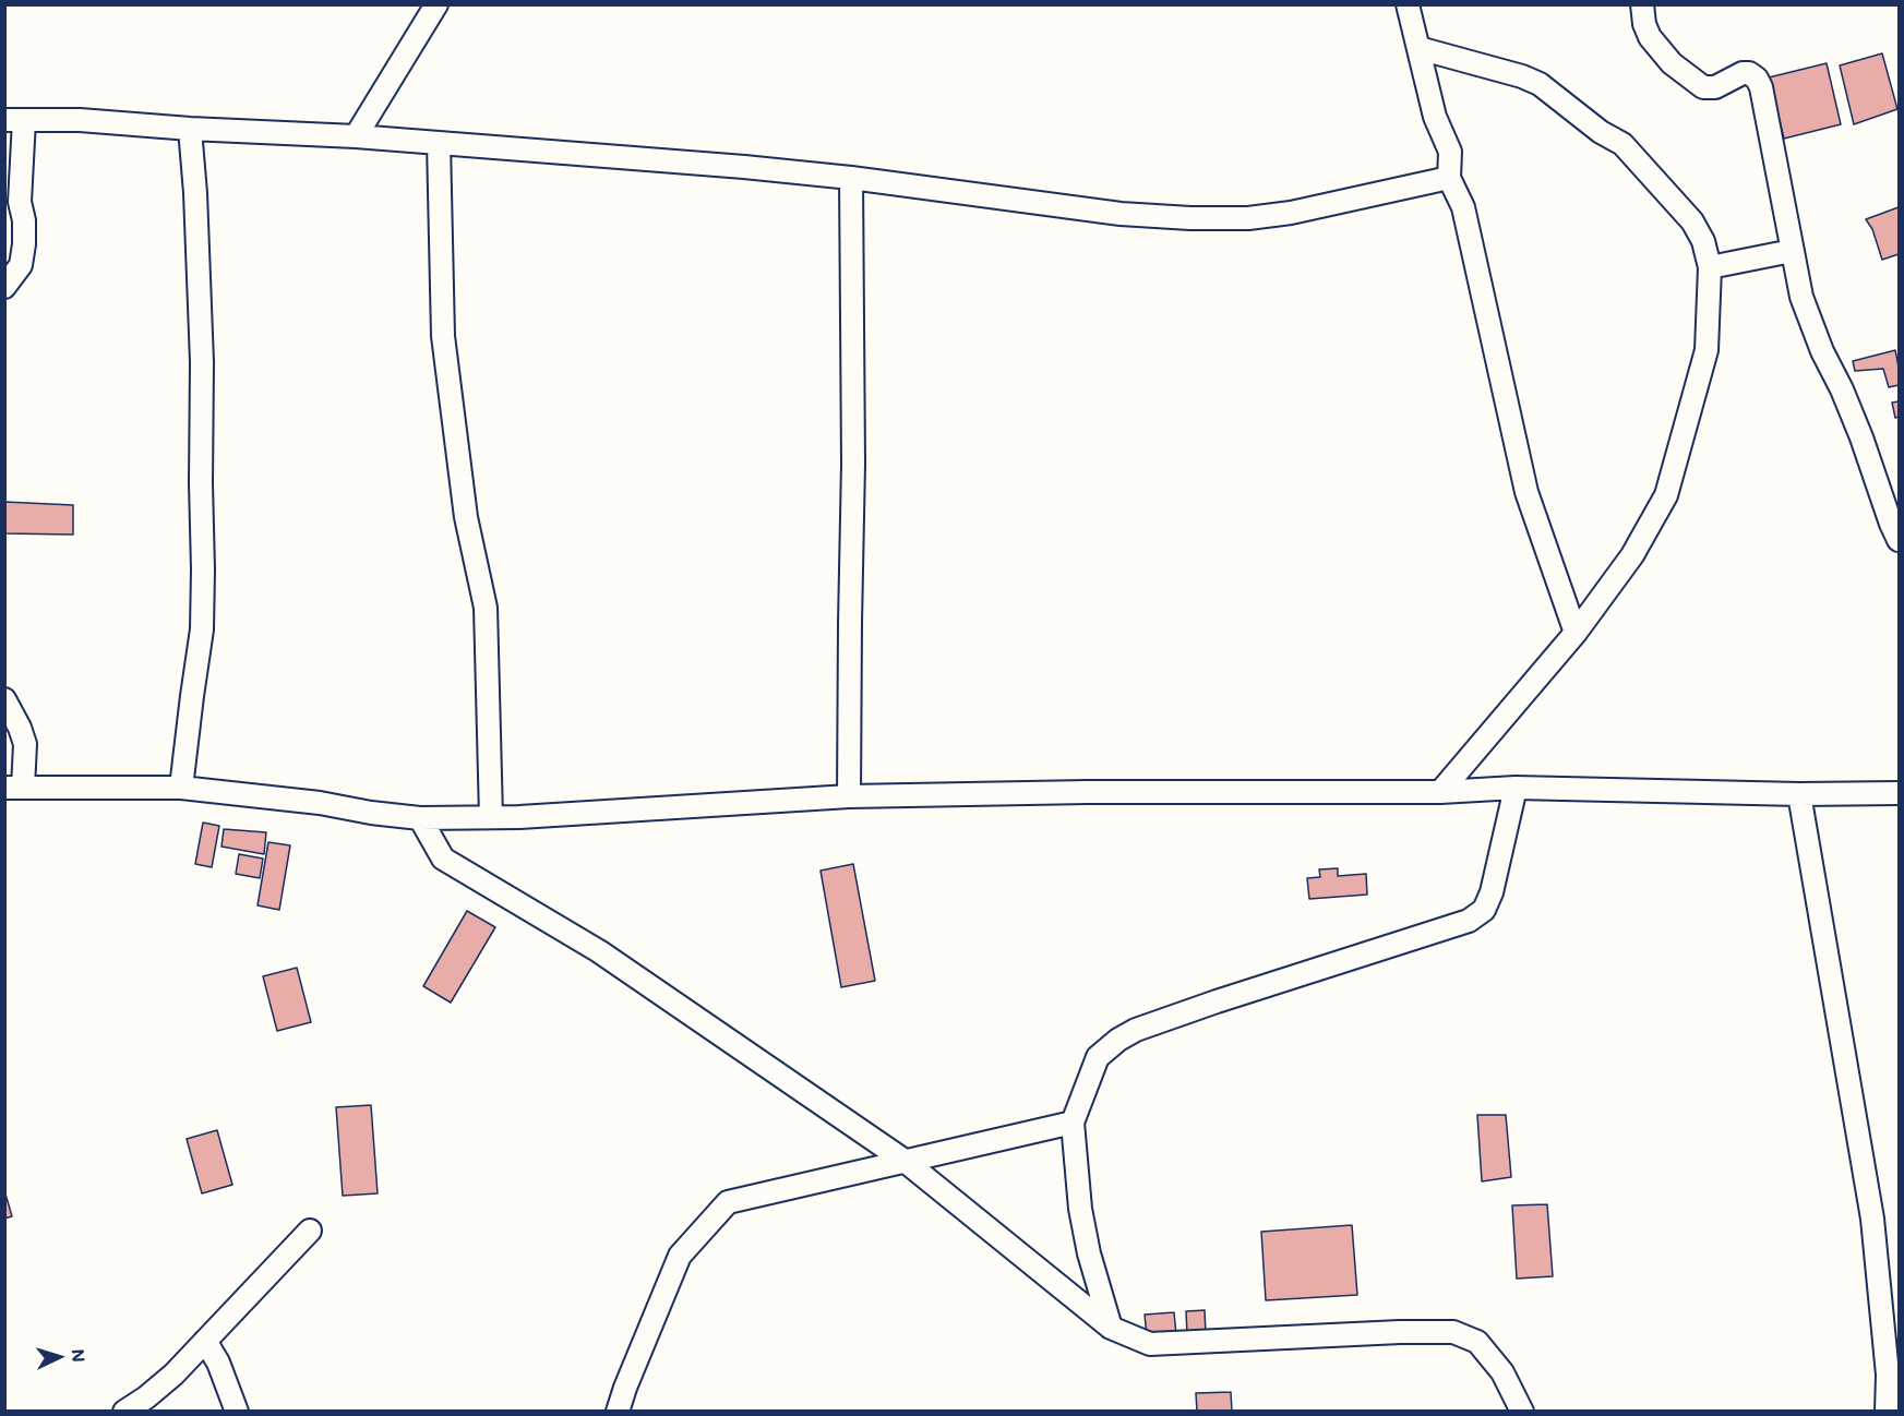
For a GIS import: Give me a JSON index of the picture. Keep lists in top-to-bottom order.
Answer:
{
  "north": "right"
}
